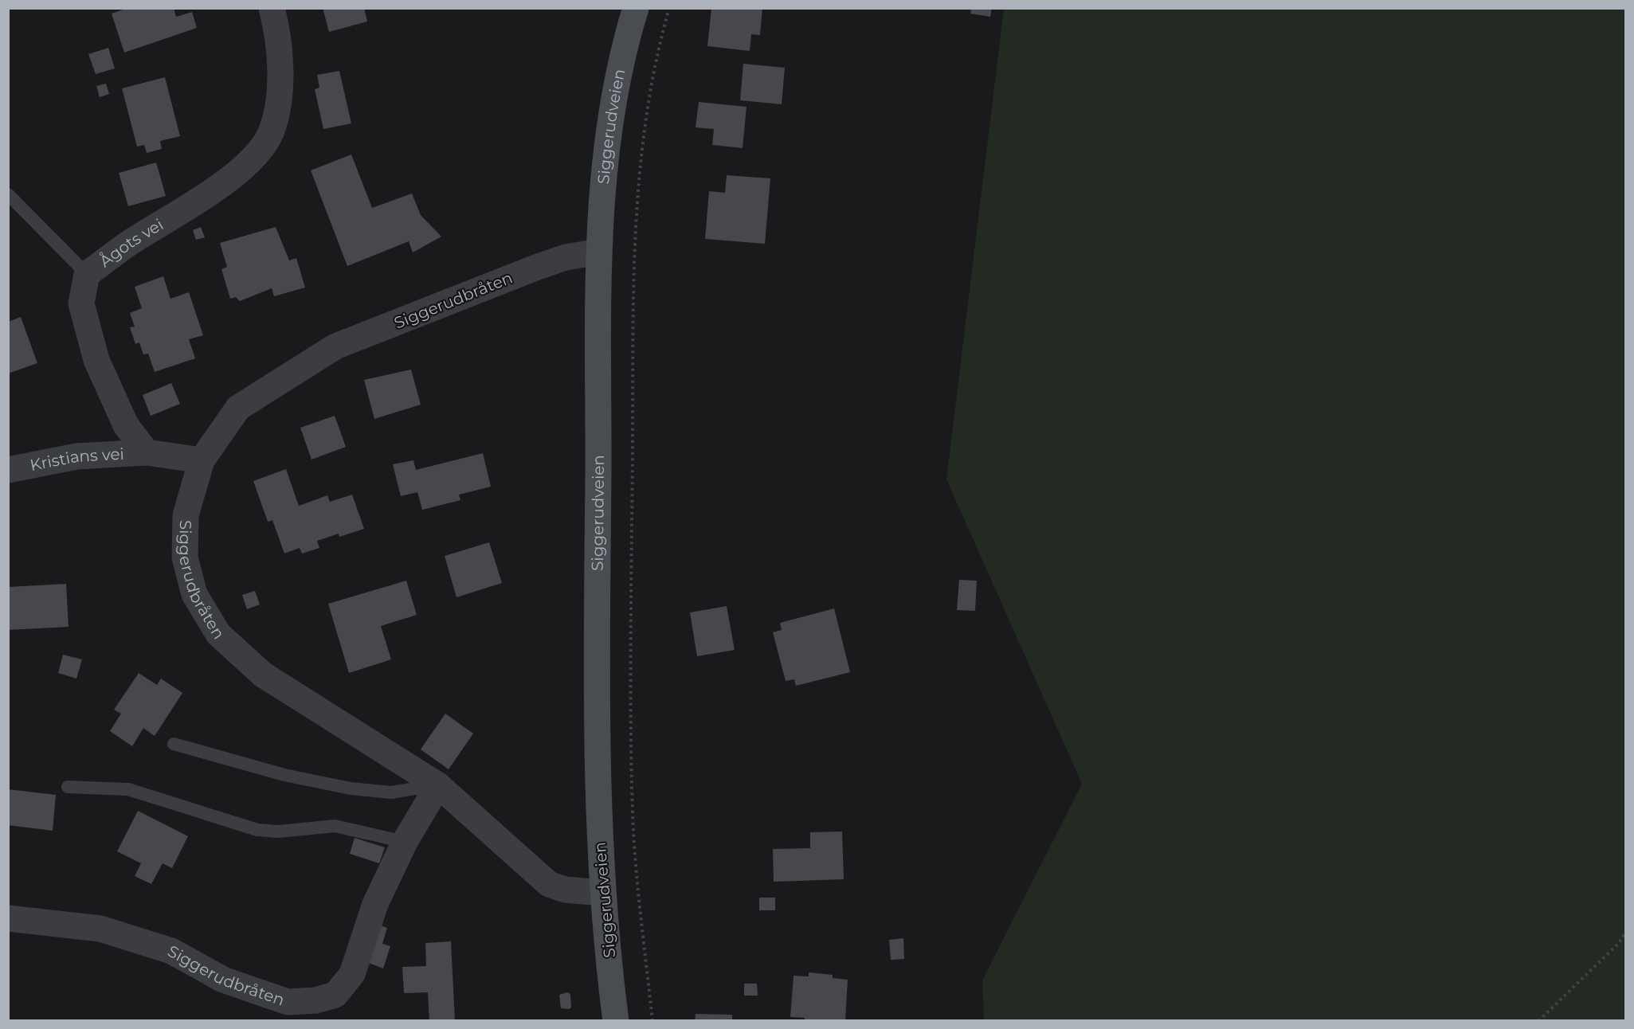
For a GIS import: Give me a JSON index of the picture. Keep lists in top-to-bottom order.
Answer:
{
  "streets": {
    "main road": ["Siggerudveien"],
    "street": ["Ågots vei", "Siggerudbråten", "Kristians vei"]
  },
  "crossings": [
    ["Siggerudveien", "Siggerudbråten"],
    ["Ågots vei", "Kristians vei"]
  ]
}
